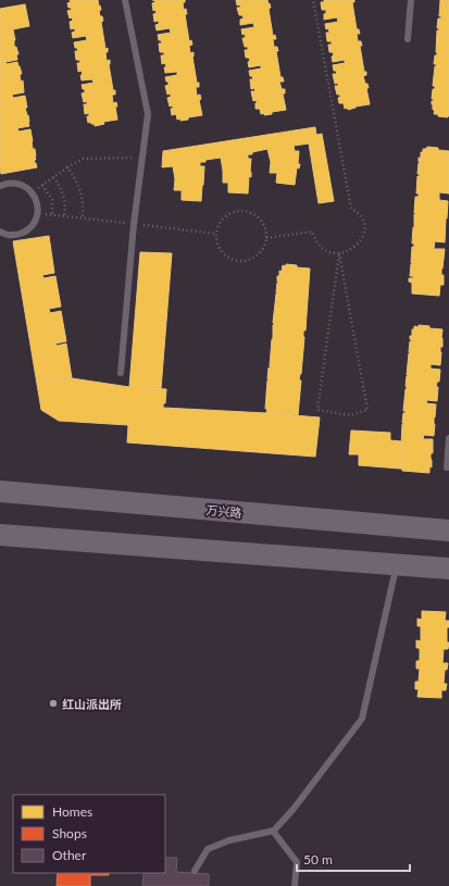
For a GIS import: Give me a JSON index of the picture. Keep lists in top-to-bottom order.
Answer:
{
  "streets": {
    "main road": ["万兴路"]
  },
  "places": ["红山派出所"],
  "legend": ["Homes", "Shops", "Other"],
  "scale_bar": "50 m"
}
